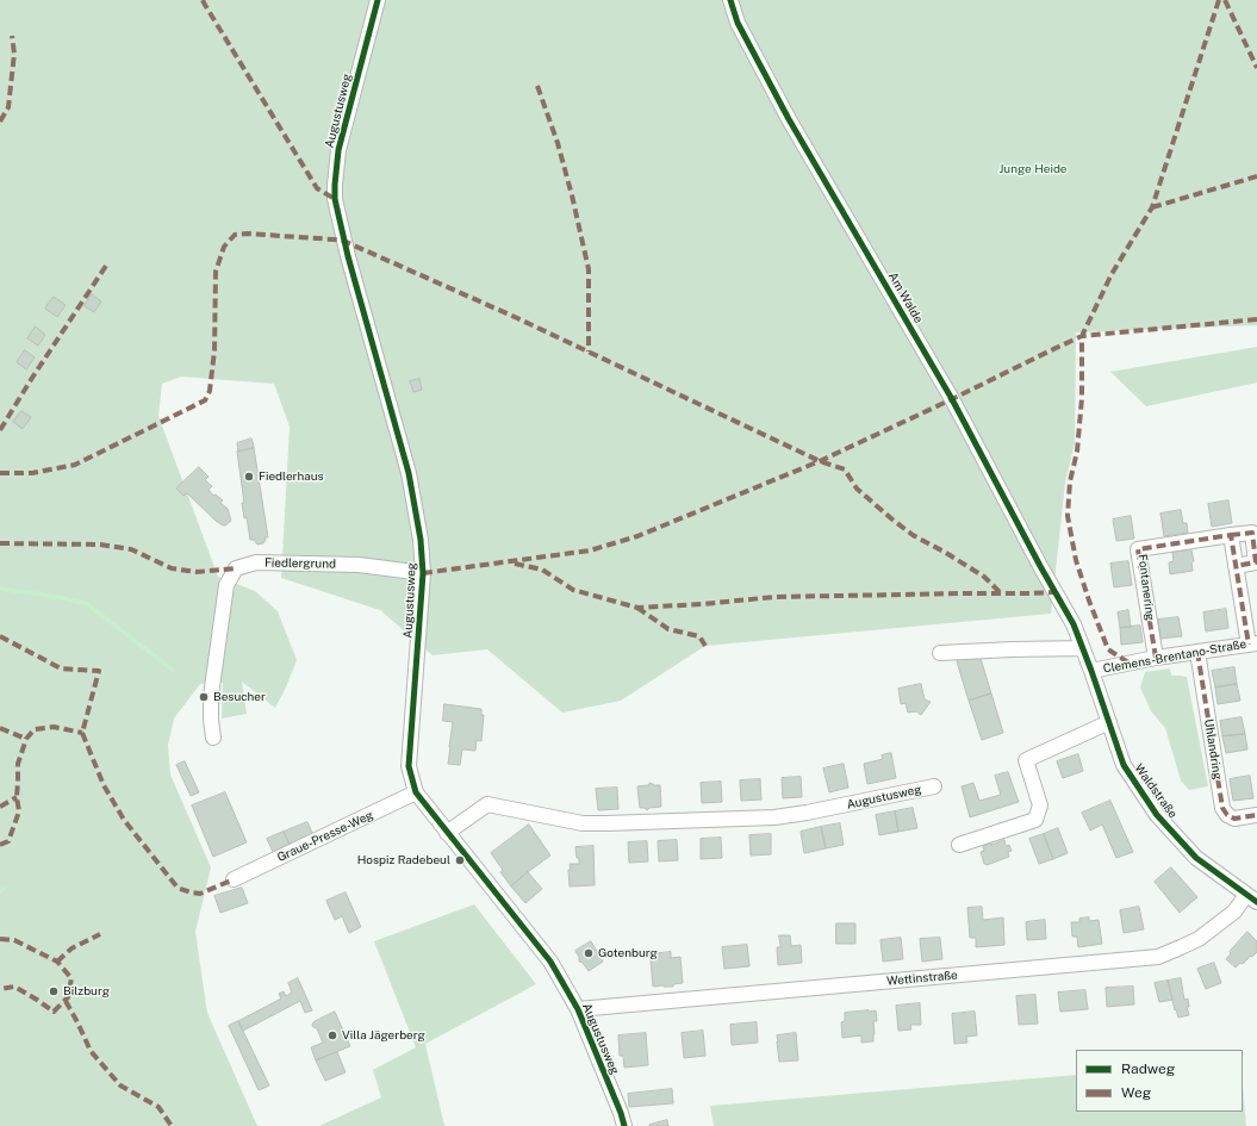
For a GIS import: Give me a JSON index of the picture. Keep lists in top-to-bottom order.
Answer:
{
  "streets": {
    "street": [
      "Augustusweg",
      "Am Walde",
      "Fiedlergrund",
      "Fontanering",
      "Clemens-Brentano-Straße",
      "Uhlandring",
      "Waldstraße",
      "Graue-Presse-Weg",
      "Wettinstraße"
    ]
  },
  "crossings": [
    ["Augustusweg", "Fiedlergrund"],
    ["Augustusweg", "Graue-Presse-Weg"],
    ["Augustusweg", "Wettinstraße"],
    ["Am Walde", "Waldstraße"],
    ["Fontanering", "Clemens-Brentano-Straße"],
    ["Clemens-Brentano-Straße", "Uhlandring"],
    ["Clemens-Brentano-Straße", "Waldstraße"],
    ["Waldstraße", "Wettinstraße"]
  ],
  "parks": ["Junge Heide"],
  "places": [
    "Fiedlerhaus",
    "Besucher",
    "Hospiz Radebeul",
    "Gotenburg",
    "Bilzburg",
    "Villa Jägerberg"
  ],
  "legend": ["Radweg", "Weg"]
}
